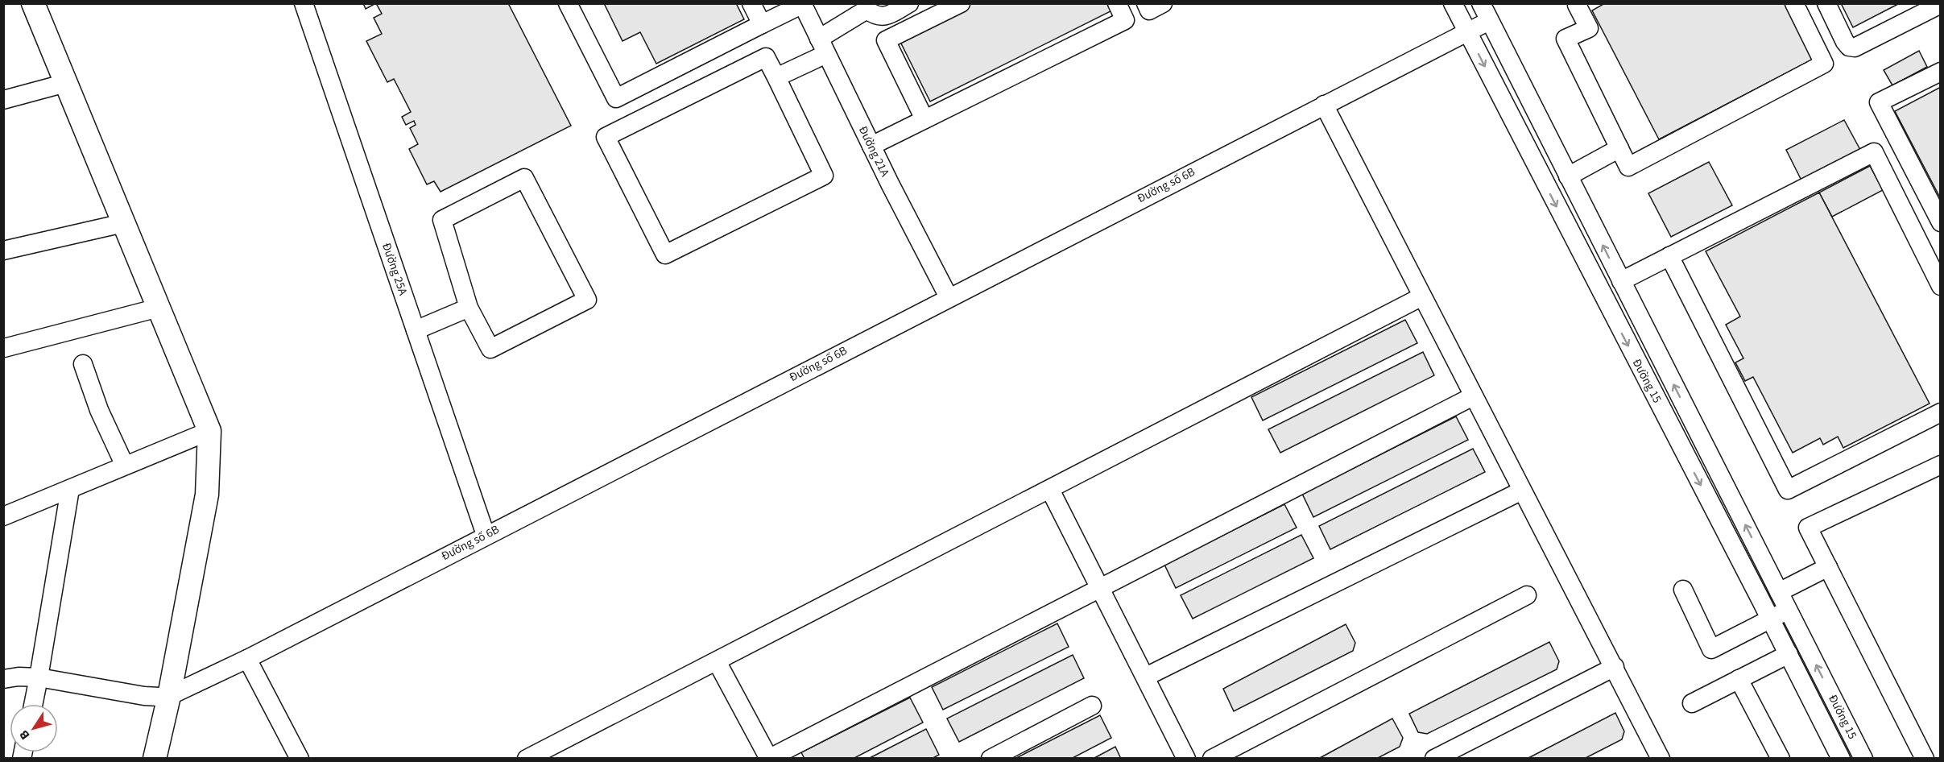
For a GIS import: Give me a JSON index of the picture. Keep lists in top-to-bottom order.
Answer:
{
  "streets": {
    "street": [
      "Đường 21A",
      "Đường số 6B",
      "Đường 25A",
      "Đường 15"
    ]
  },
  "crossings": [
    ["Đường 21A", "Đường số 6B"],
    ["Đường số 6B", "Đường 25A"],
    ["Đường số 6B", "Đường 15"]
  ],
  "north": "bottom left"
}
